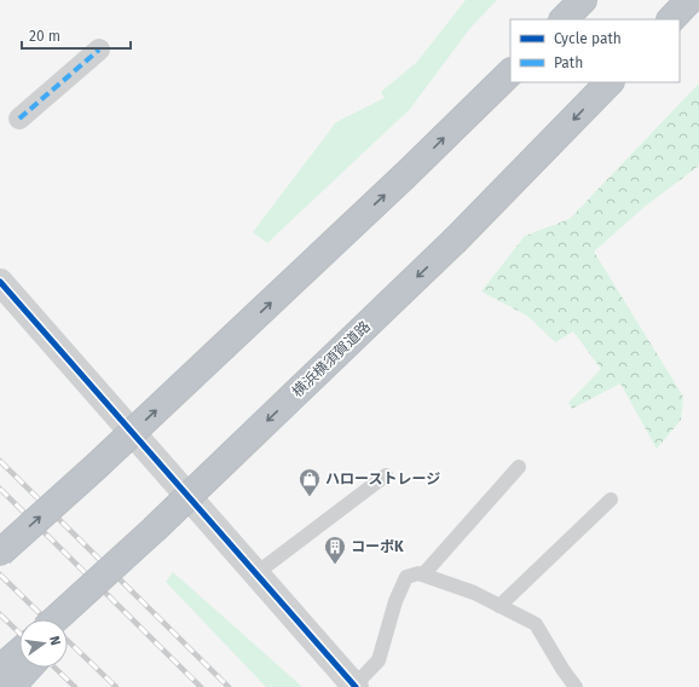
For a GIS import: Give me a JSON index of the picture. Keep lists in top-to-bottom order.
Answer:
{
  "streets": {
    "highway": ["横浜横須賀道路"]
  },
  "places": {
    "shop": ["ハローストレージ"],
    "building": ["コーポK"]
  },
  "legend": ["Cycle path", "Path"],
  "scale_bar": "20 m",
  "north": "right"
}
